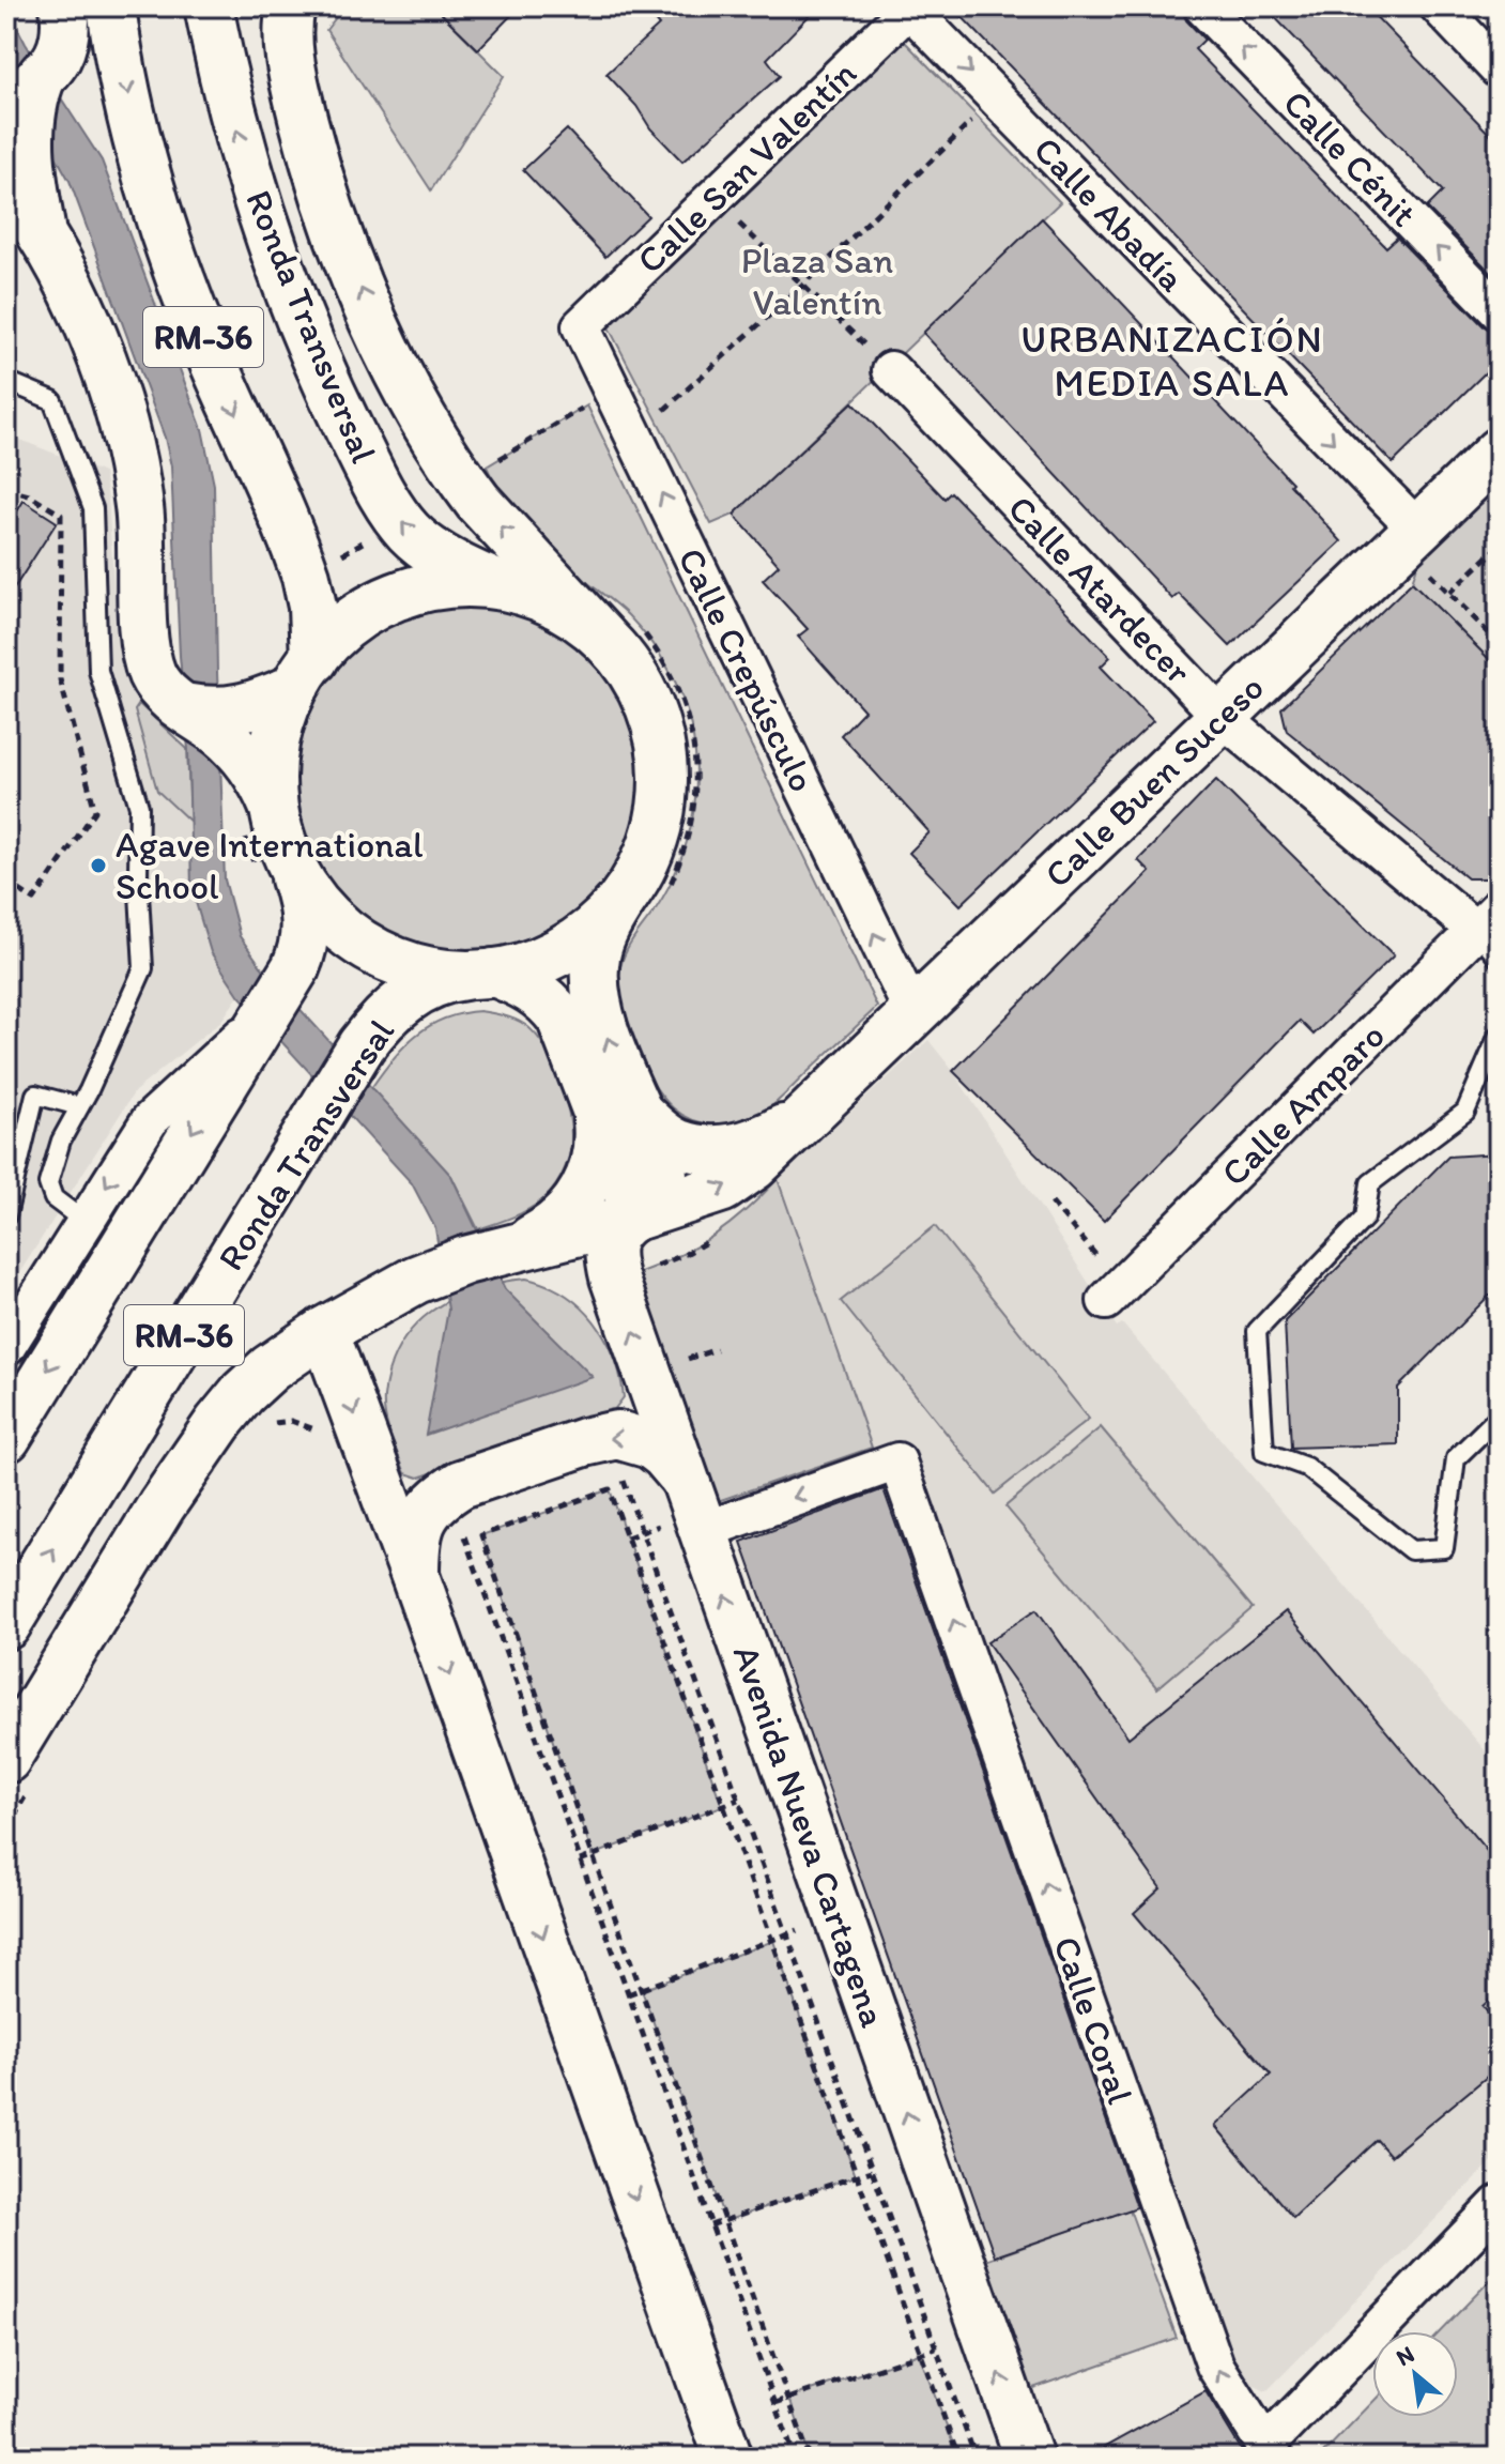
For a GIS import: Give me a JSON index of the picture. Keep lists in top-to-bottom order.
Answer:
{
  "streets": {
    "main road": [
      "Ronda Transversal",
      "RM-36",
      "Calle Buen Suceso",
      "Avenida Nueva Cartagena"
    ],
    "street": [
      "Calle Cénit",
      "Calle San Valentín",
      "Calle Abadía",
      "Calle Atardecer",
      "Calle Crepúsculo",
      "Calle Amparo",
      "Calle Coral"
    ]
  },
  "crossings": [
    ["Calle San Valentín", "Calle Abadía"],
    ["Calle San Valentín", "Calle Crepúsculo"],
    ["Calle Abadía", "Calle Buen Suceso"],
    ["Ronda Transversal", "RM-36"],
    ["Calle Atardecer", "Calle Buen Suceso"],
    ["Calle Atardecer", "Calle Amparo"],
    ["Calle Crepúsculo", "Calle Buen Suceso"],
    ["Avenida Nueva Cartagena", "Calle Coral"]
  ],
  "one_way": [
    "Calle Cénit",
    "Calle Abadía",
    "Calle Crepúsculo",
    "Calle Coral"
  ],
  "districts": ["URBANIZACIÓN MEDIA SALA"],
  "parks": ["Plaza San Valentín"],
  "places": ["Agave International School"],
  "north": "top left"
}
